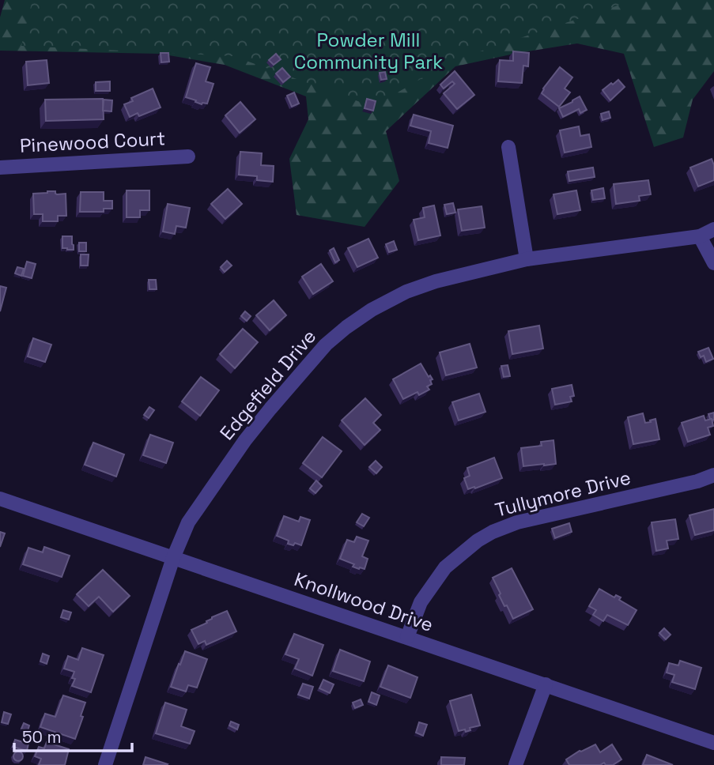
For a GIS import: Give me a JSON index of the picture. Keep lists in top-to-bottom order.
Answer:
{
  "streets": {
    "street": [
      "Pinewood Court",
      "Edgefield Drive",
      "Tullymore Drive",
      "Knollwood Drive"
    ]
  },
  "crossings": [
    ["Edgefield Drive", "Knollwood Drive"],
    ["Tullymore Drive", "Knollwood Drive"]
  ],
  "parks": ["Powder Mill Community Park"],
  "scale_bar": "50 m"
}
